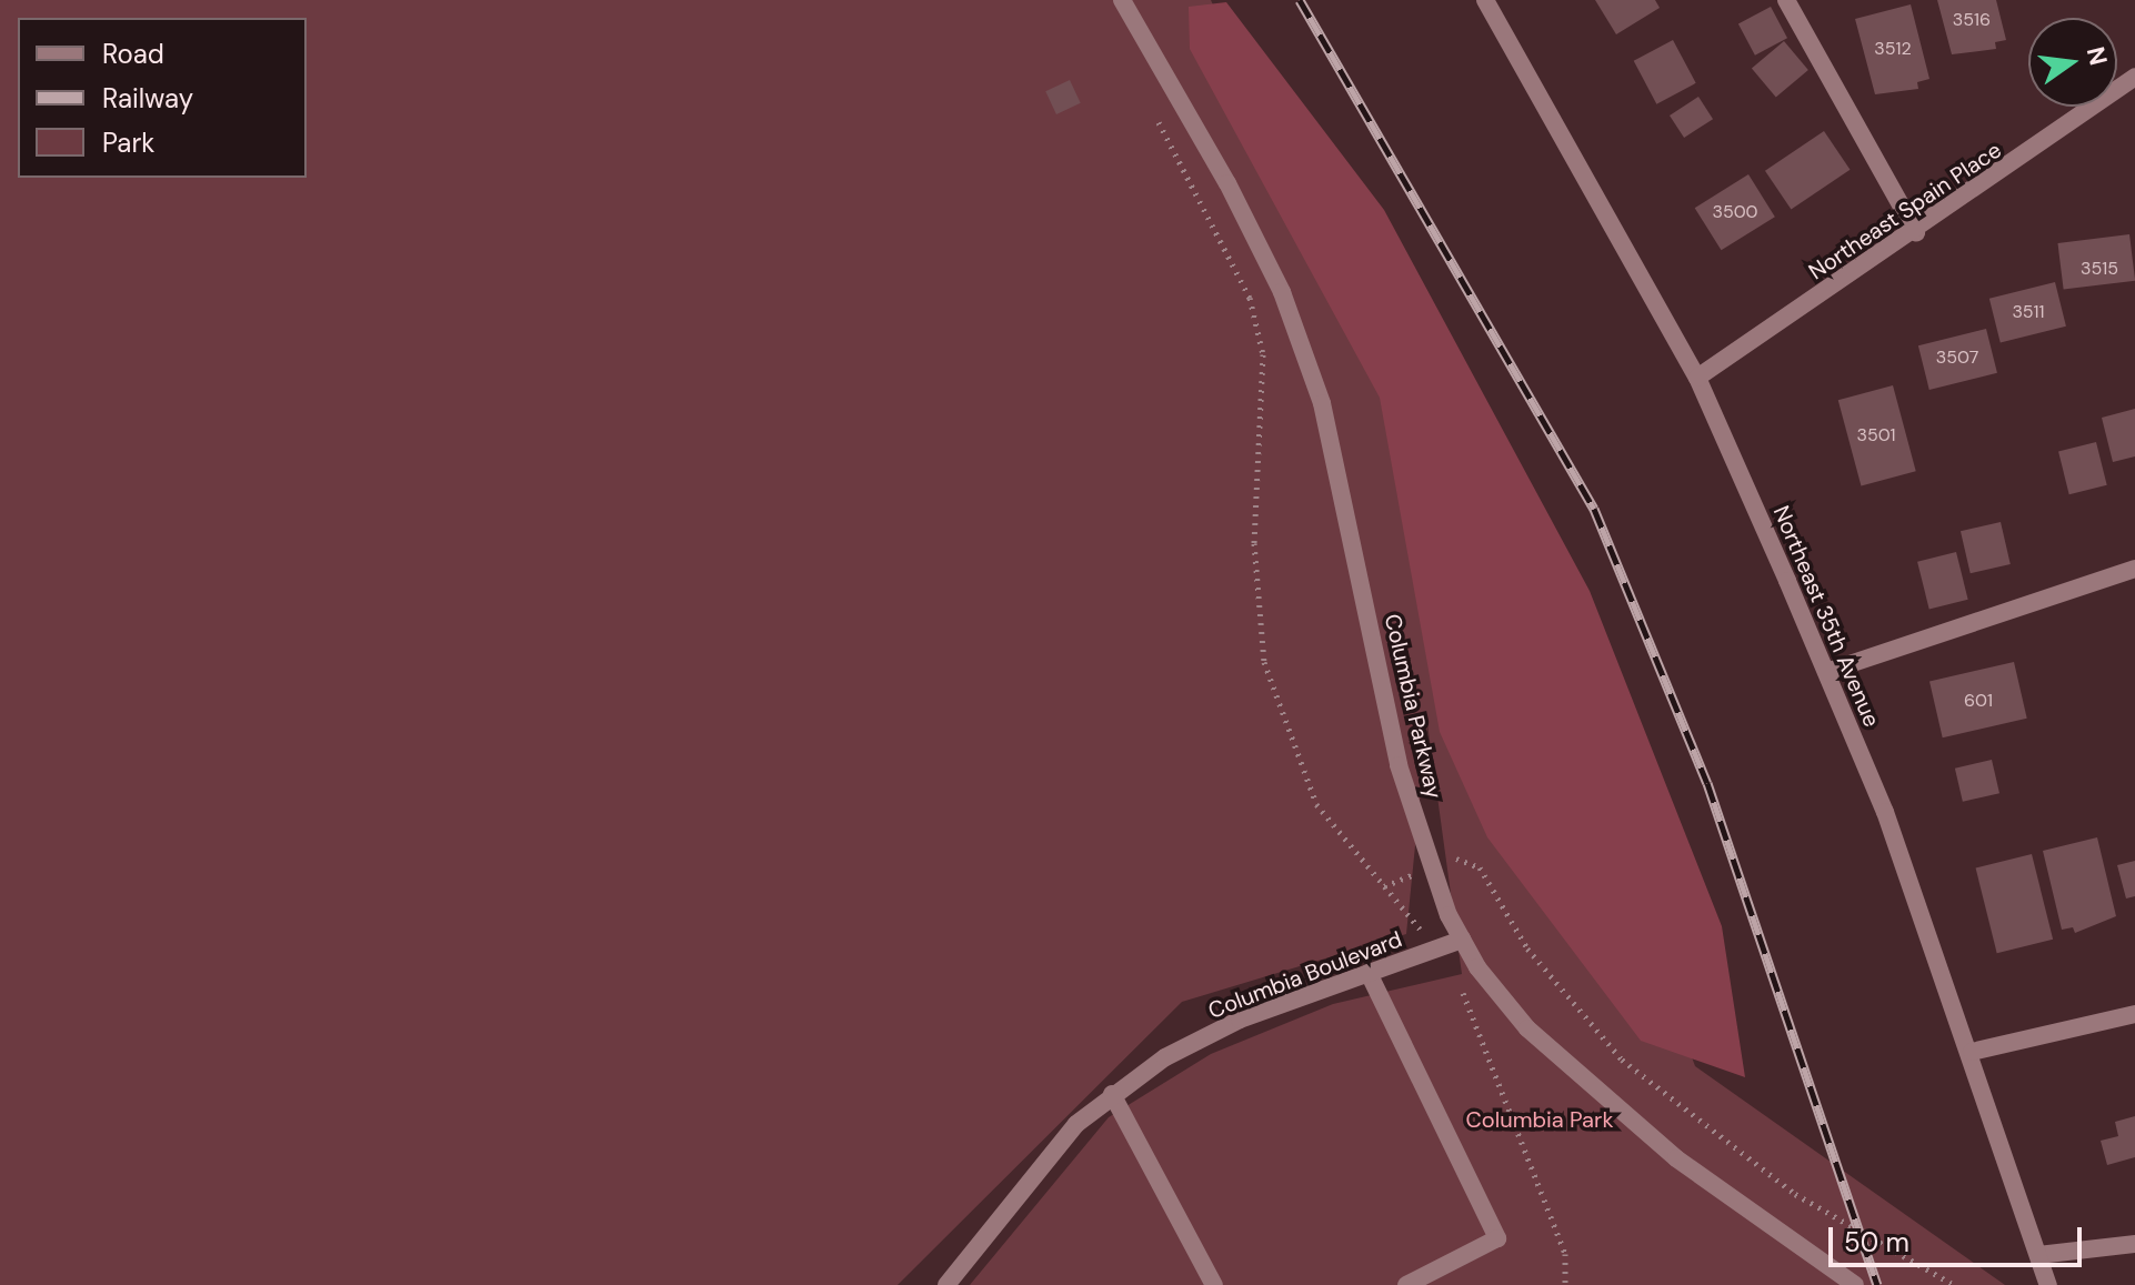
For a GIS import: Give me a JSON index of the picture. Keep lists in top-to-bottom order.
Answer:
{
  "streets": {
    "street": [
      "Northeast Spain Place",
      "Northeast 35th Avenue",
      "Columbia Parkway",
      "Columbia Boulevard"
    ]
  },
  "crossings": [
    ["Northeast Spain Place", "Northeast 35th Avenue"],
    ["Columbia Parkway", "Columbia Boulevard"]
  ],
  "parks": ["Columbia Park"],
  "house_numbers": [
    "3516",
    "3512",
    "3500",
    "3515",
    "3511",
    "3507",
    "3501",
    "601"
  ],
  "legend": ["Road", "Railway", "Park"],
  "scale_bar": "50 m",
  "north": "right"
}
